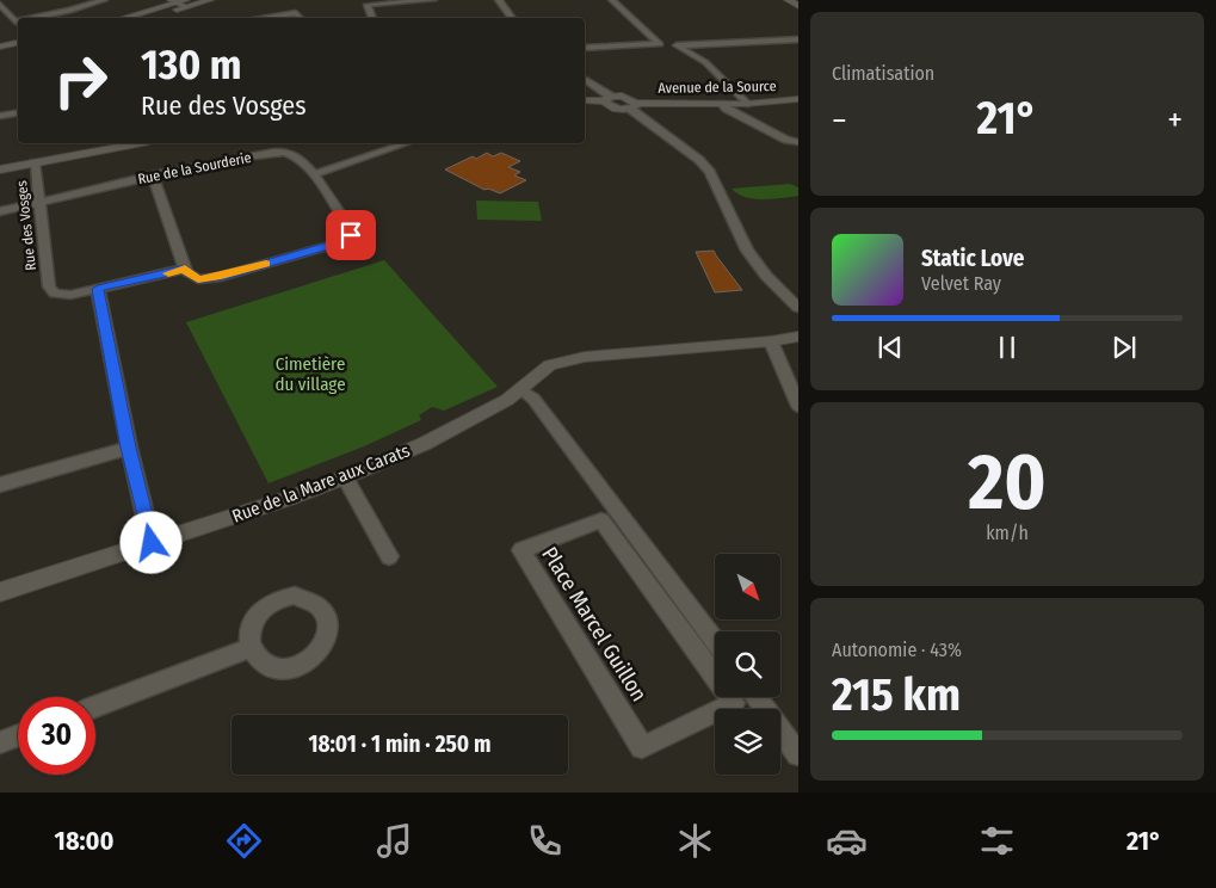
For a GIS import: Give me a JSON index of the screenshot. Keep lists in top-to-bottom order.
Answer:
{
  "streets": {
    "street": [
      "Avenue de la Source",
      "Rue de la Sourderie",
      "Rue des Vosges",
      "Rue de la Mare aux Carats",
      "Place Marcel Guillon"
    ]
  },
  "crossings": [
    ["Rue de la Sourderie", "Rue des Vosges"]
  ],
  "parks": ["Cimetière du village"],
  "north": "bottom right",
  "page": {
    "tile": [
      "Climatisation",
      ["20", "km/h"],
      ["Autonomie · 43%", "215 km"]
    ],
    "turn": ["130 m", "Rue des Vosges"],
    "heat": ["−", "21°", "+"],
    "song": ["Static Love", "Velvet Ray"],
    "limit": "30",
    "trip": "18:01 · 1 min · 250 m",
    "tabs": ["18:00", "21°"]
  }
}
